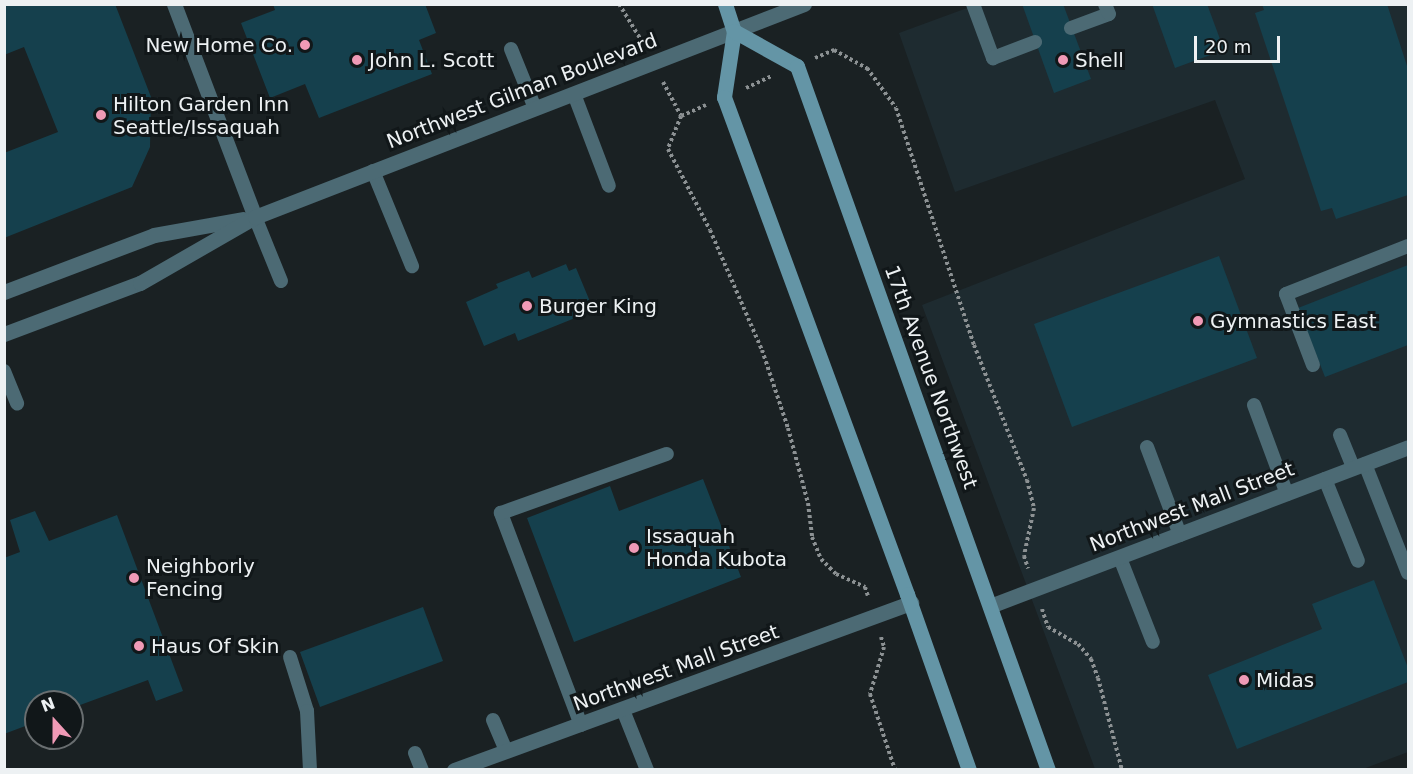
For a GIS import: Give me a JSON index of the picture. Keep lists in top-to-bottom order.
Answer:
{
  "streets": {
    "main road": ["17th Avenue Northwest"],
    "street": ["Northwest Gilman Boulevard", "Northwest Mall Street"]
  },
  "crossings": [
    ["17th Avenue Northwest", "Northwest Mall Street"]
  ],
  "places": [
    "New Home Co.",
    "John L. Scott",
    "Shell",
    "Hilton Garden Inn Seattle/Issaquah",
    "Burger King",
    "Gymnastics East",
    "Issaquah Honda Kubota",
    "Neighborly Fencing",
    "Haus Of Skin",
    "Midas"
  ],
  "scale_bar": "20 m",
  "north": "top"
}
